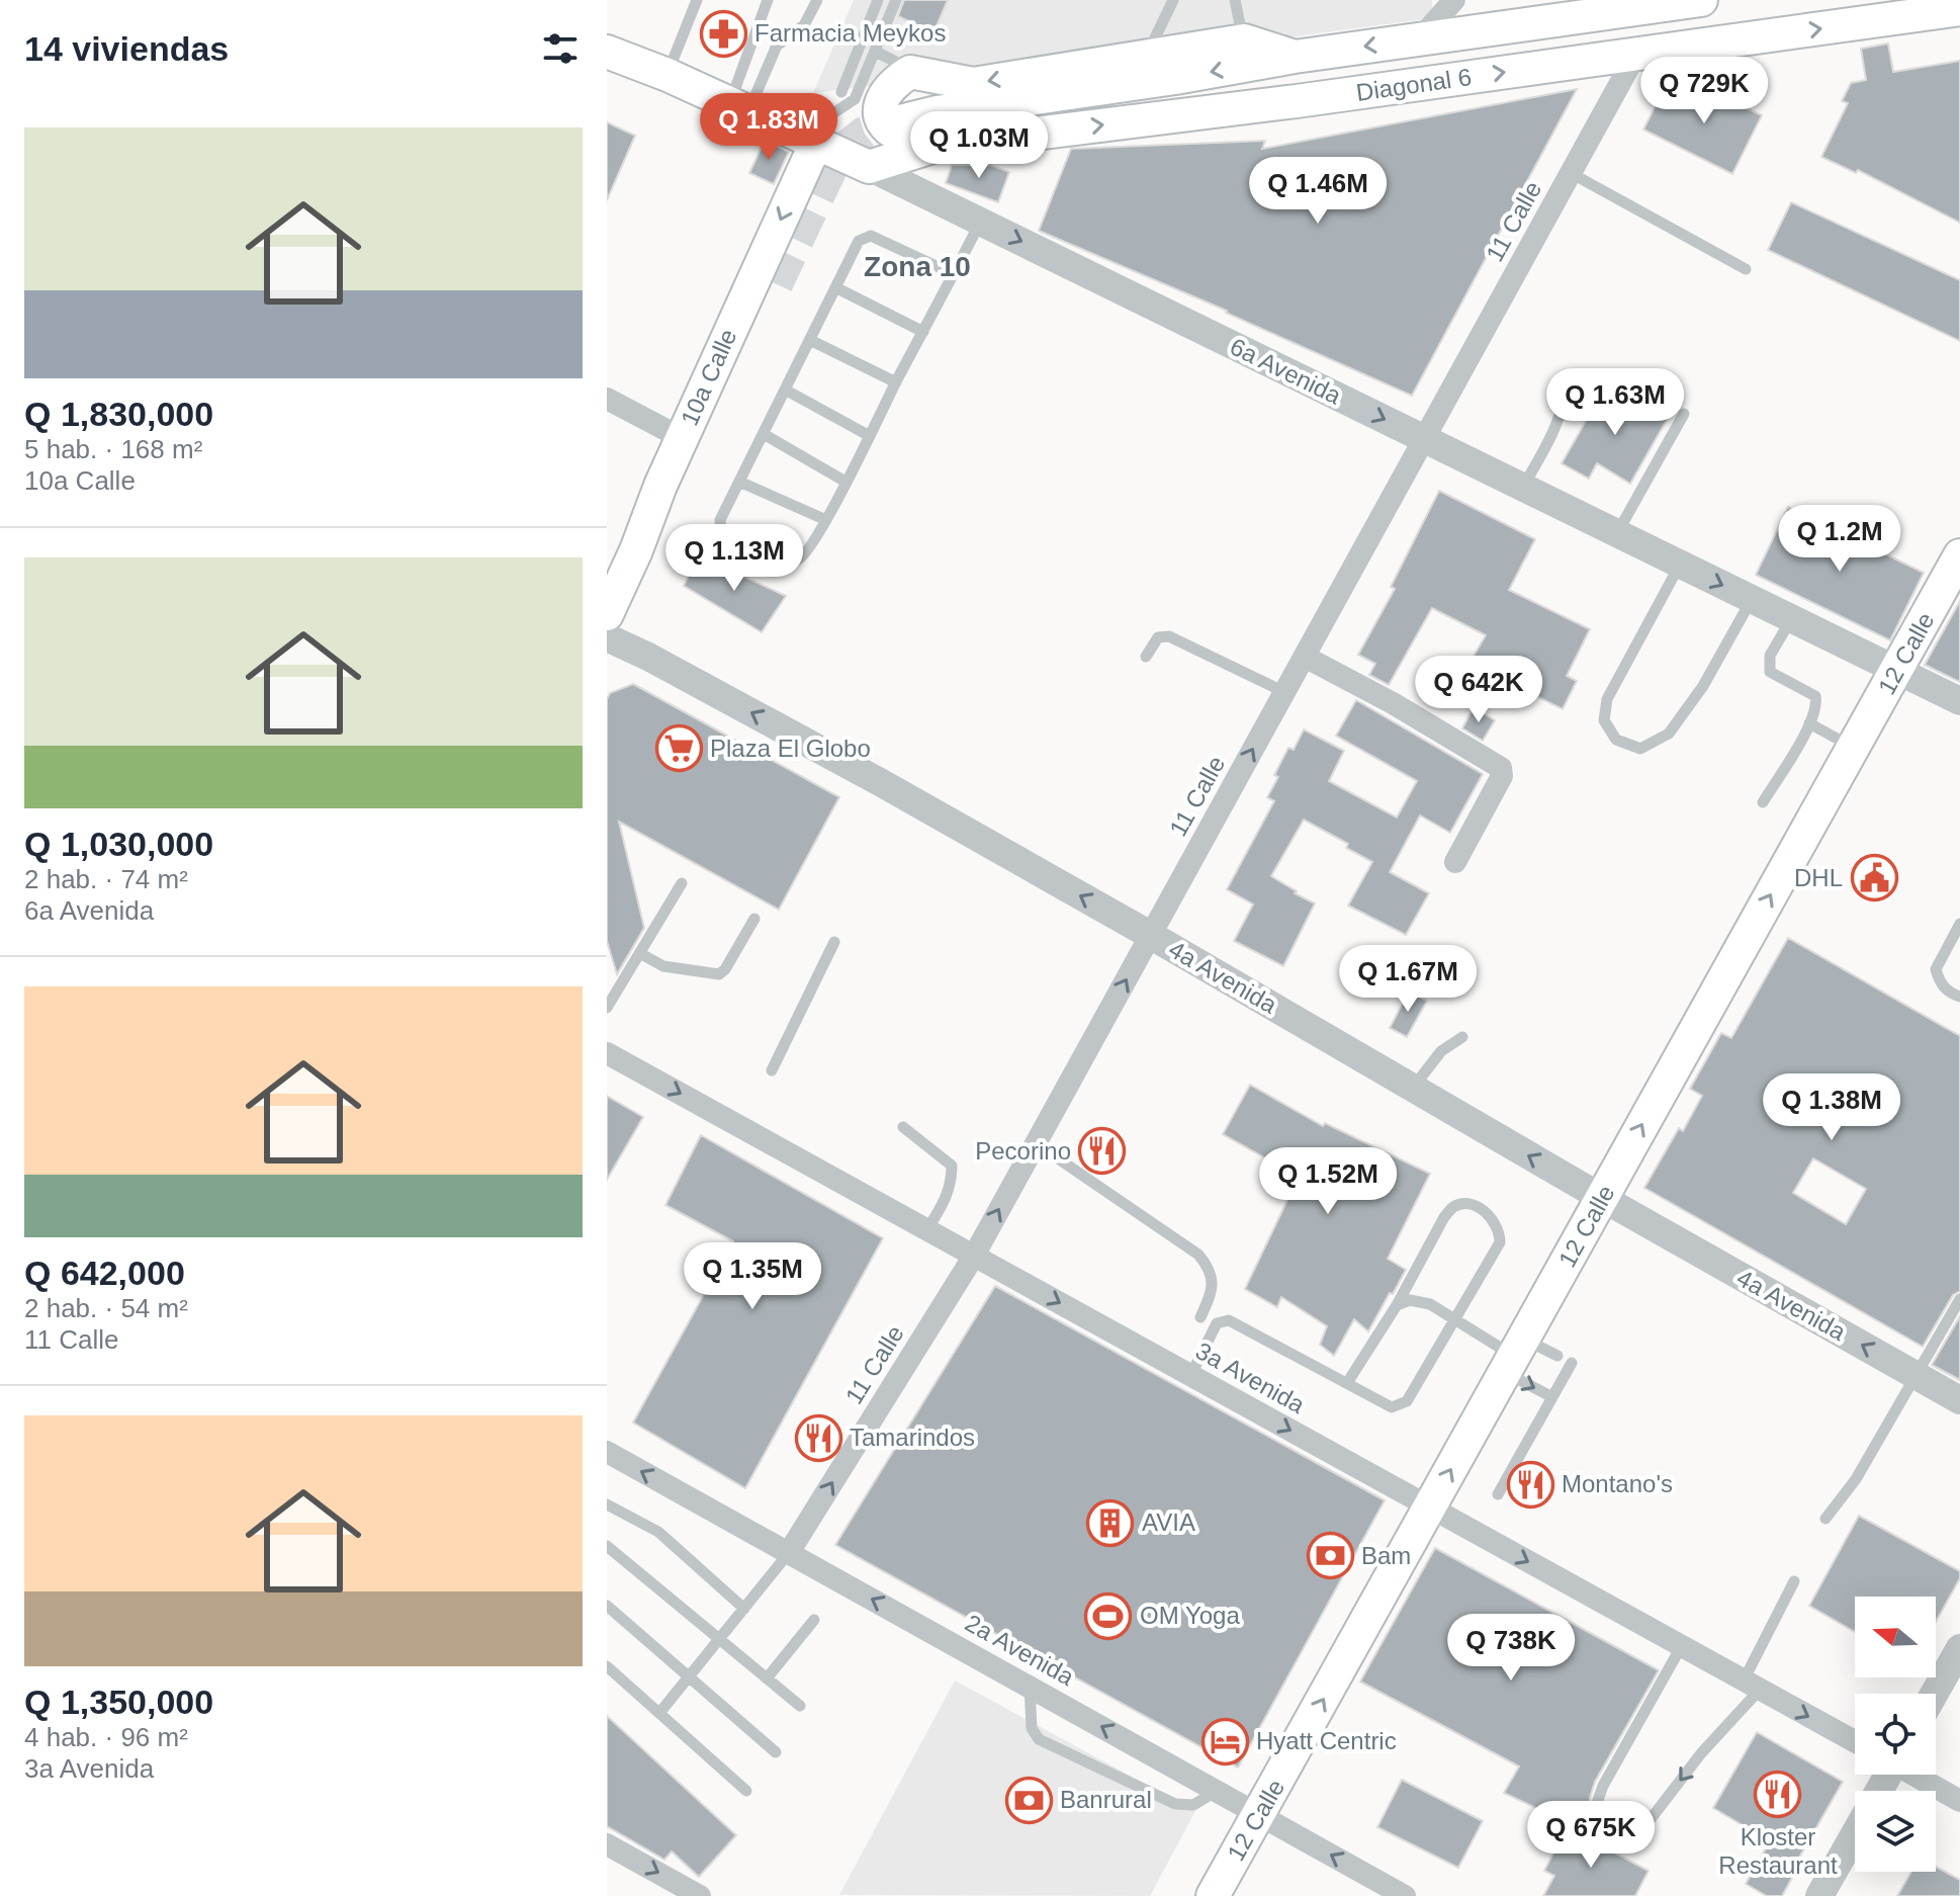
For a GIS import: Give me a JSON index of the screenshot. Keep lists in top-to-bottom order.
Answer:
{
  "streets": {
    "main road": [
      "Diagonal 6",
      "6a Avenida",
      "10a Calle",
      "12 Calle"
    ],
    "street": [
      "11 Calle",
      "4a Avenida",
      "3a Avenida",
      "2a Avenida"
    ]
  },
  "crossings": [
    ["Diagonal 6", "11 Calle"],
    ["Diagonal 6", "6a Avenida"],
    ["11 Calle", "6a Avenida"],
    ["11 Calle", "4a Avenida"],
    ["11 Calle", "3a Avenida"],
    ["11 Calle", "2a Avenida"],
    ["6a Avenida", "10a Calle"],
    ["6a Avenida", "12 Calle"],
    ["12 Calle", "4a Avenida"],
    ["12 Calle", "3a Avenida"],
    ["12 Calle", "2a Avenida"]
  ],
  "one_way": [
    "11 Calle",
    "6a Avenida",
    "12 Calle",
    "4a Avenida",
    "3a Avenida",
    "2a Avenida"
  ],
  "districts": ["Zona 10"],
  "places": {
    "pharmacy": ["Farmacia Meykos"],
    "supermarket": ["Plaza El Globo"],
    "public building": ["DHL"],
    "restaurant": [
      "Pecorino",
      "Tamarindos",
      "Montano's",
      "Kloster Restaurant"
    ],
    "building": ["AVIA"],
    "bank": ["Bam", "Banrural"],
    "sports": ["OM Yoga"],
    "hotel": ["Hyatt Centric"]
  },
  "north": "left",
  "page": {
    "heading": "14 viviendas",
    "price": [
      "Q 729K",
      "Q 1.83M",
      "Q 1.03M",
      "Q 1.46M",
      "Q 1.63M",
      "Q 1.2M",
      "Q 1.13M",
      "Q 642K",
      "Q 1.67M",
      "Q 1.38M",
      "Q 1.52M",
      "Q 1.35M",
      "Q 738K",
      "Q 675K"
    ],
    "list": [
      {
        "name": "Q 1,830,000",
        "note": "5 hab. · 168 m² · 10a Calle"
      },
      {
        "name": "Q 1,030,000",
        "note": "2 hab. · 74 m² · 6a Avenida"
      },
      {
        "name": "Q 642,000",
        "note": "2 hab. · 54 m² · 11 Calle"
      },
      {
        "name": "Q 1,350,000",
        "note": "4 hab. · 96 m² · 3a Avenida"
      }
    ]
  }
}
